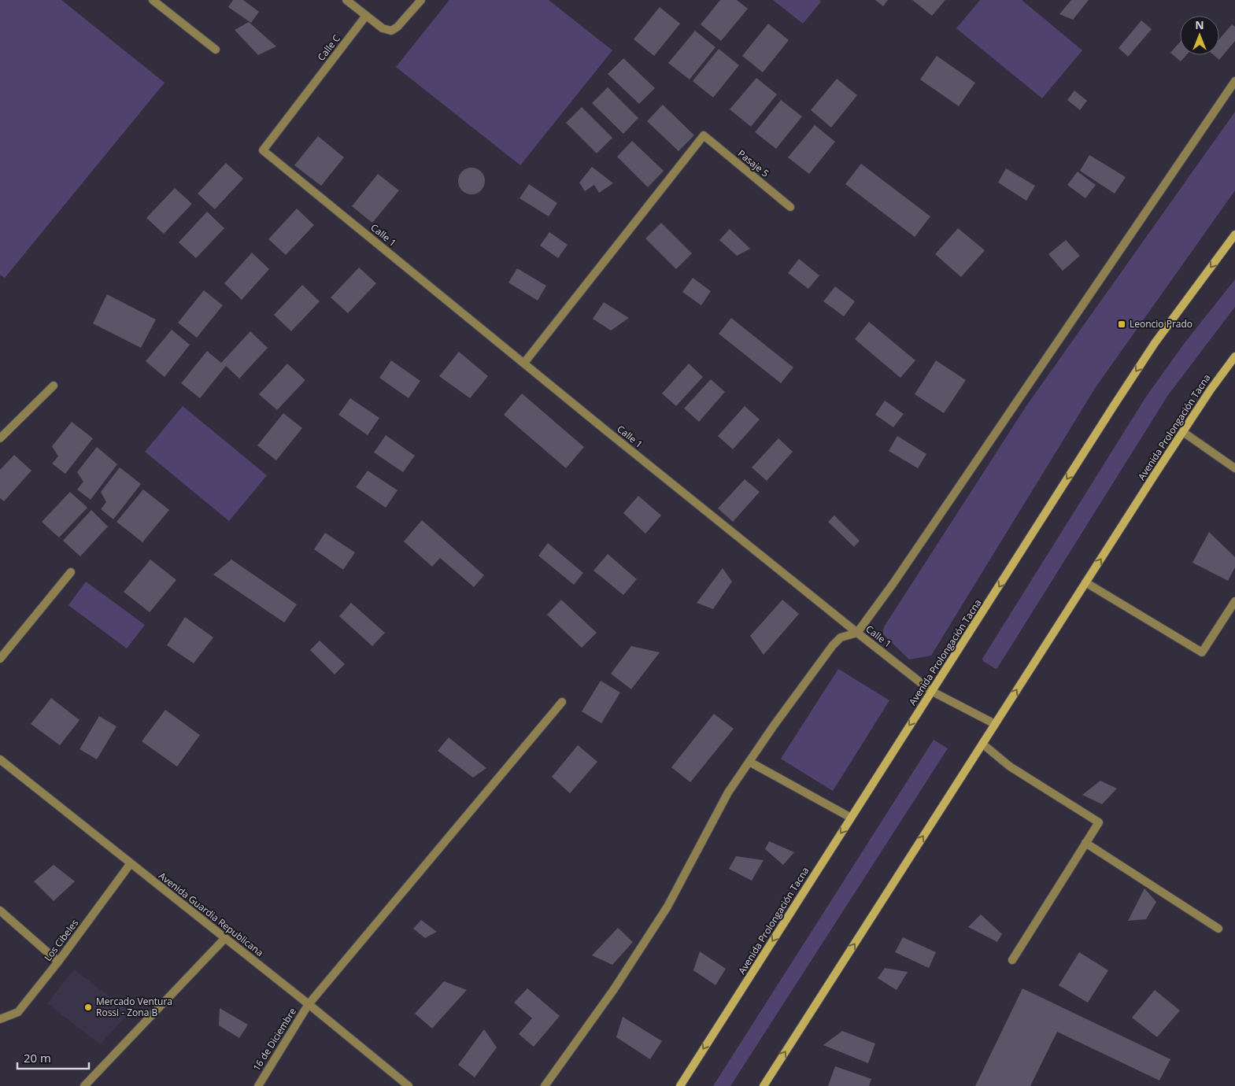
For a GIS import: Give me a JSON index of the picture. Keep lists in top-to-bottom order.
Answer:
{
  "streets": {
    "main road": ["Avenida Prolongación Tacna"],
    "street": [
      "Calle C",
      "Pasaje 5",
      "Calle 1",
      "Avenida Guardia Republicana",
      "Los Cibeles",
      "16 de Diciembre"
    ]
  },
  "crossings": [
    ["Calle C", "Calle 1"],
    ["Pasaje 5", "Calle 1"],
    ["Calle 1", "Avenida Prolongación Tacna"],
    ["Avenida Guardia Republicana", "Los Cibeles"],
    ["Avenida Guardia Republicana", "16 de Diciembre"]
  ],
  "places": {
    "transit": ["Leoncio Prado"],
    "other": ["Mercado Ventura Rossi - Zona B"]
  },
  "scale_bar": "20 m",
  "north": "top"
}
